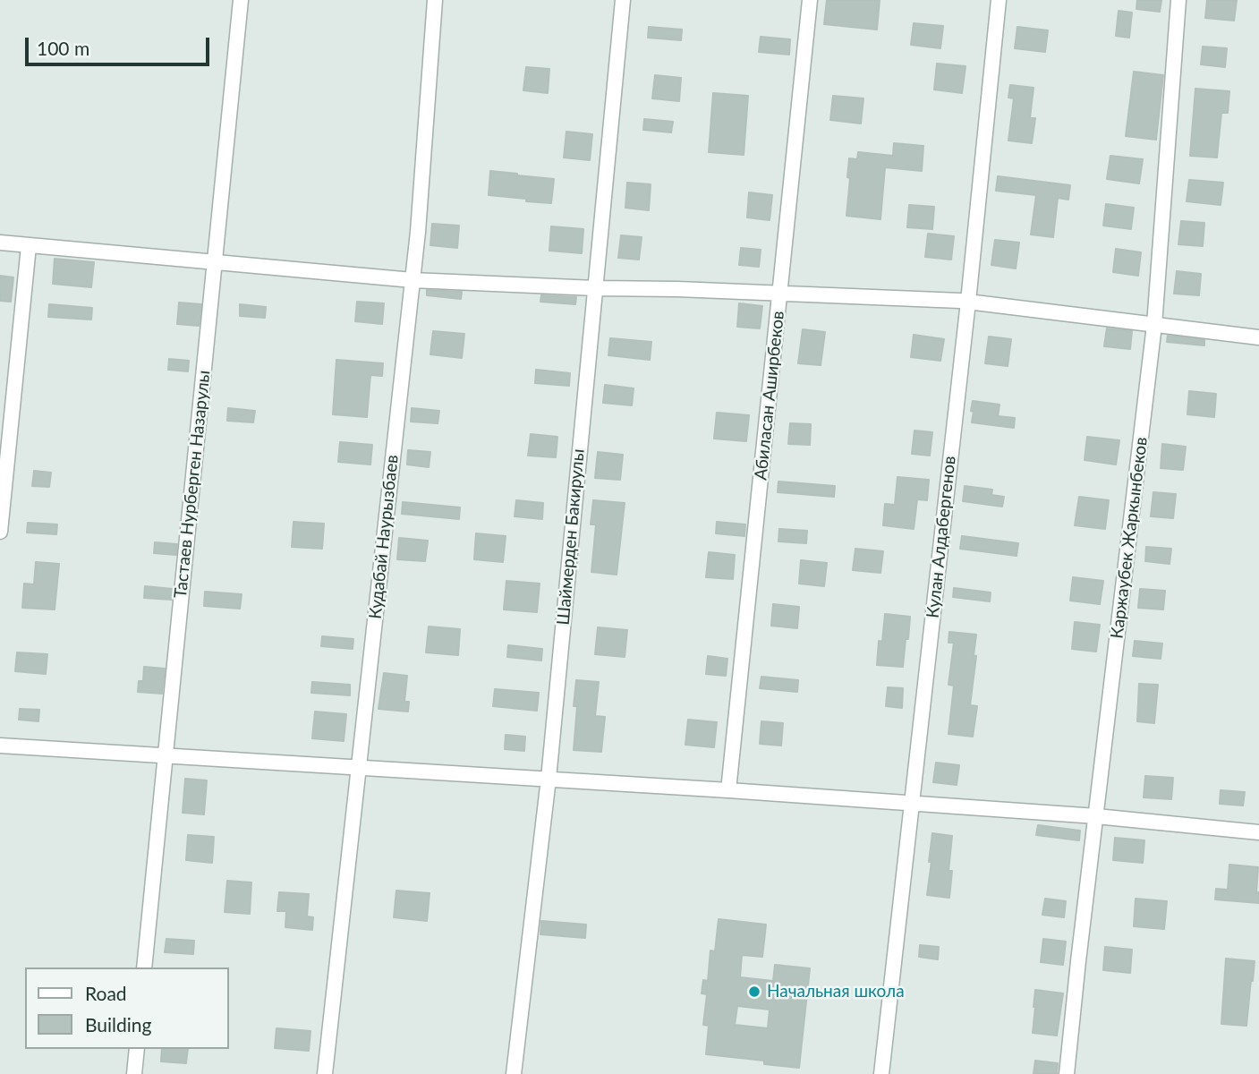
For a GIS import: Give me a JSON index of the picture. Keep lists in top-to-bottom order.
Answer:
{
  "streets": {
    "street": [
      "Абиласан Аширбеков",
      "Тастаев Нурберген Назарулы",
      "Кудабай Наурызбаев",
      "Шаймерден Бакирулы",
      "Кулан Алдабергенов",
      "Каржаубек Жаркынбеков"
    ]
  },
  "places": ["Начальная школа"],
  "legend": ["Road", "Building"],
  "scale_bar": "100 m"
}
